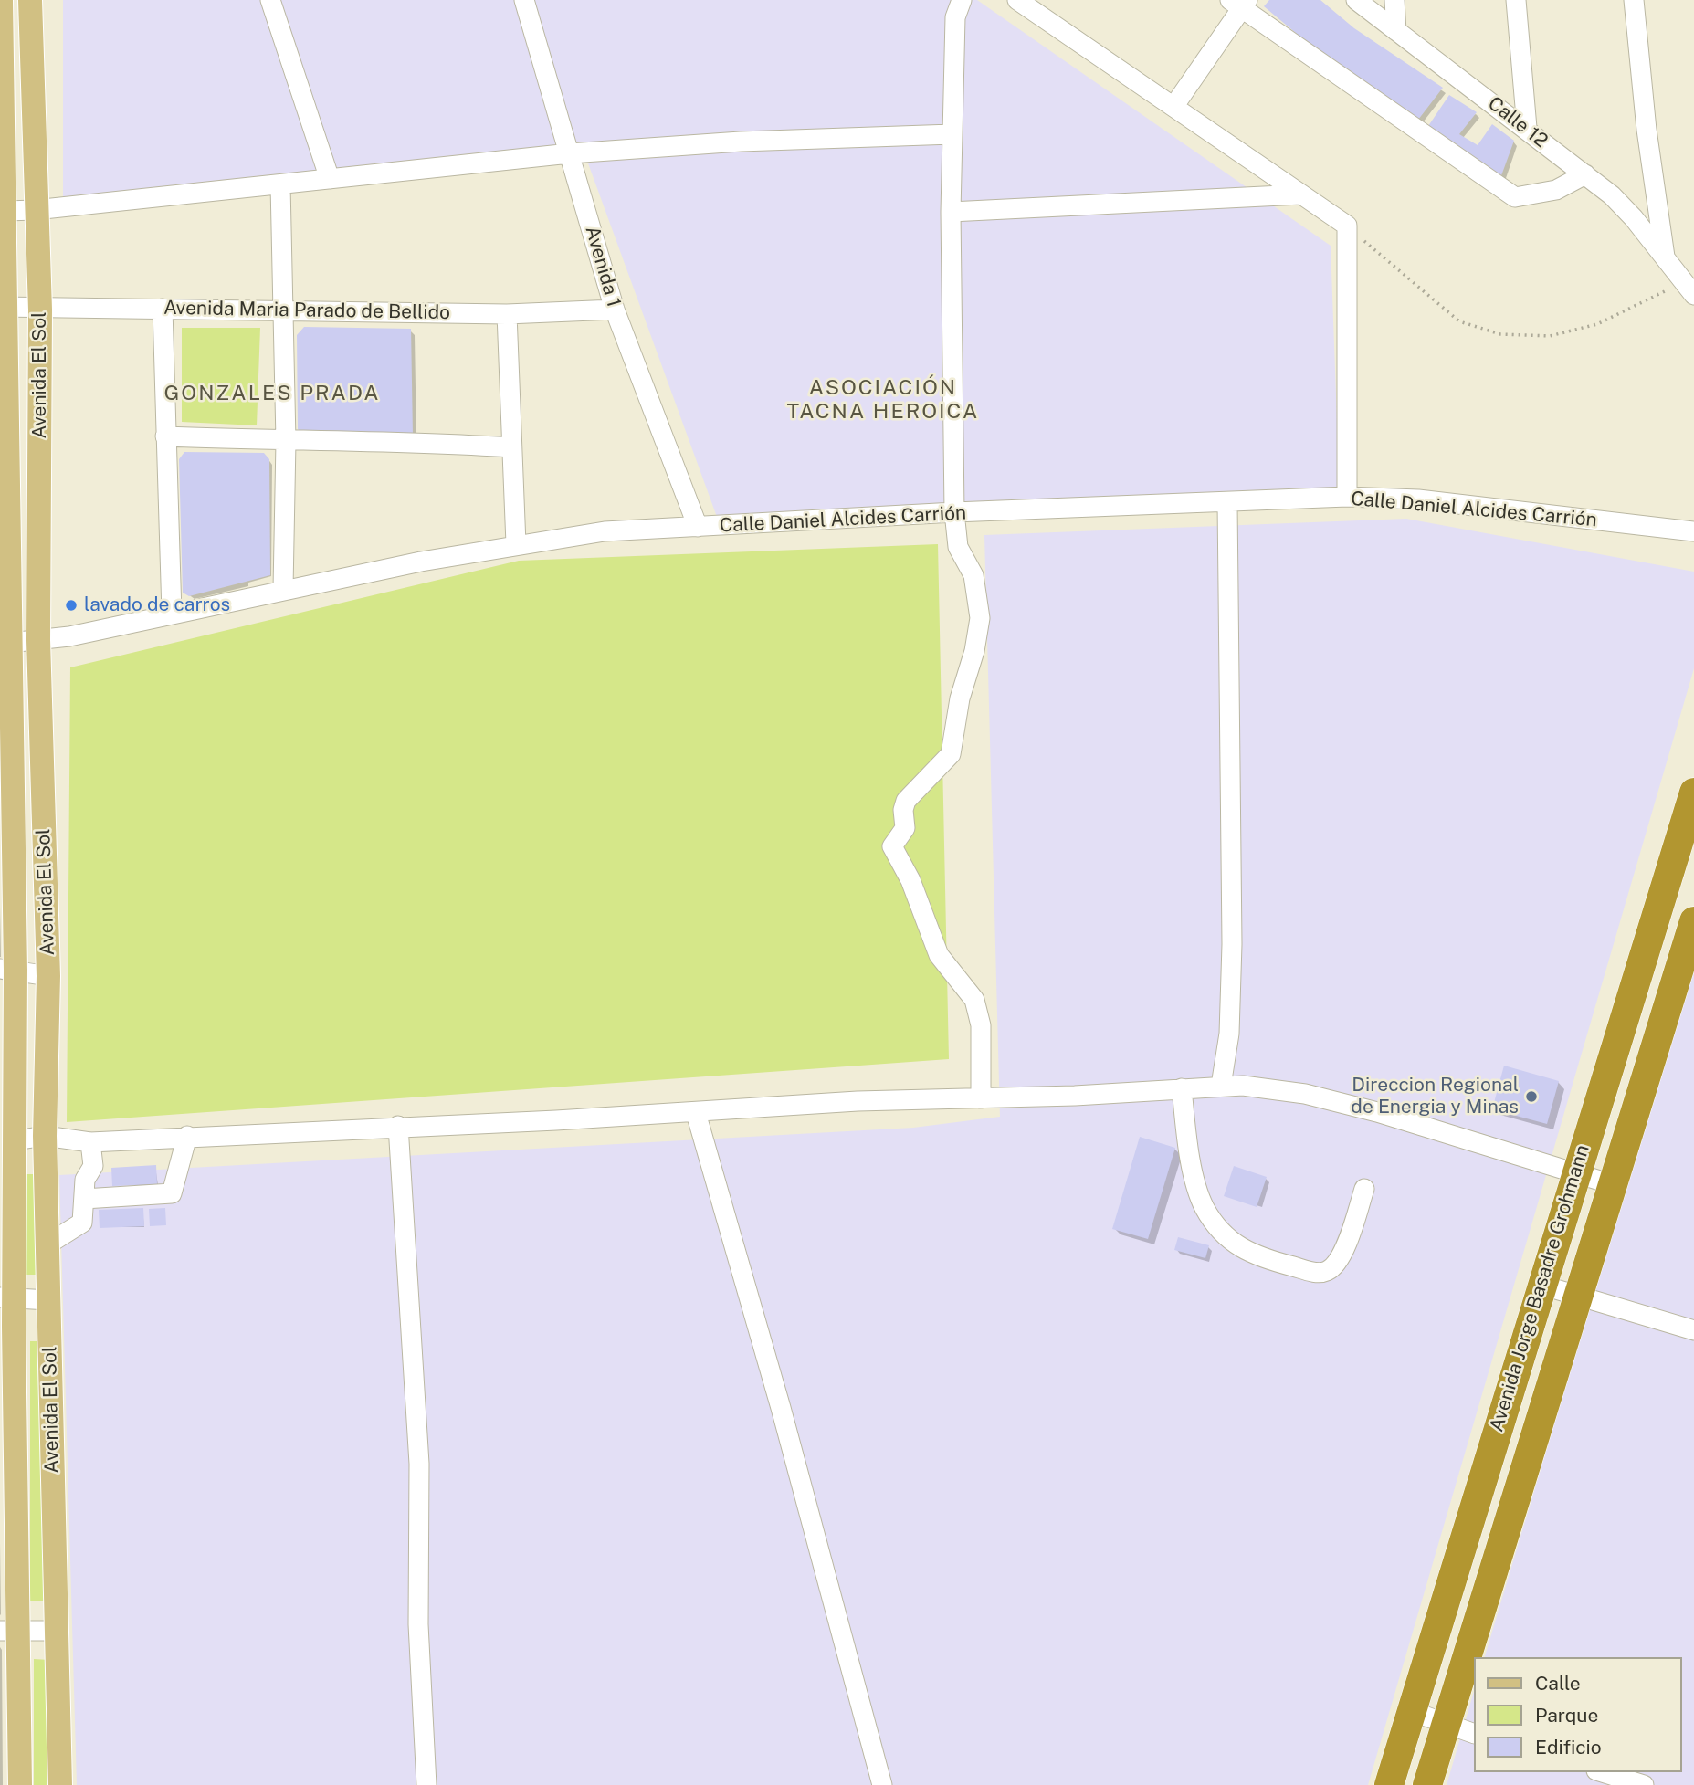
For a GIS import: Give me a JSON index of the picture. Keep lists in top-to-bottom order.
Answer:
{
  "streets": {
    "highway": ["Avenida Jorge Basadre Grohmann"],
    "main road": ["Avenida El Sol"],
    "street": [
      "Calle 12",
      "Avenida 1",
      "Avenida Maria Parado de Bellido",
      "Calle Daniel Alcides Carrión"
    ]
  },
  "crossings": [
    ["Avenida 1", "Avenida Maria Parado de Bellido"],
    ["Avenida 1", "Calle Daniel Alcides Carrión"],
    ["Avenida Maria Parado de Bellido", "Avenida El Sol"],
    ["Avenida El Sol", "Calle Daniel Alcides Carrión"]
  ],
  "districts": ["ASOCIACIÓN TACNA HEROICA", "GONZALES PRADA"],
  "places": ["lavado de carros", "Direccion Regional de Energia y Minas"],
  "legend": ["Calle", "Parque", "Edificio"]
}
